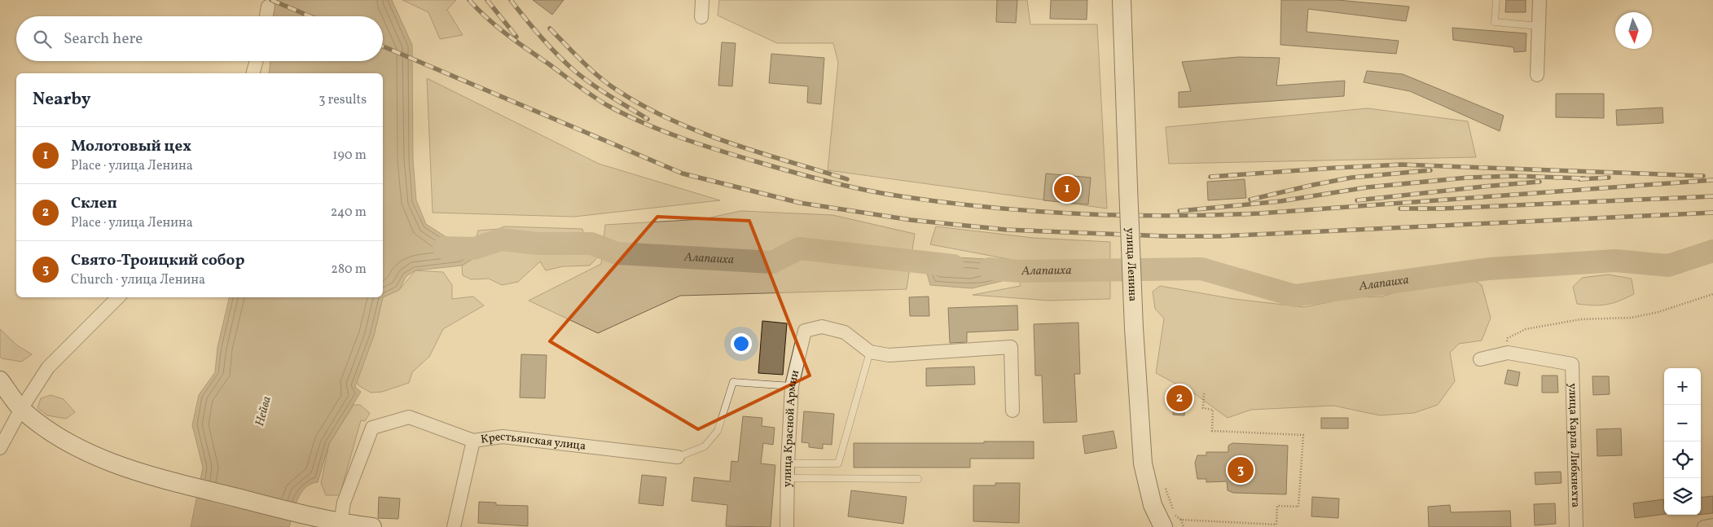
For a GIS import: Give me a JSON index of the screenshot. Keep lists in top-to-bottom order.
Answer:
{
  "streets": {
    "main road": ["улица Ленина"],
    "street": ["улица Красной Армии", "Крестьянская улица", "улица Карла Либкнехта"]
  },
  "water": ["Алапаиха", "Нейва"],
  "north": "bottom",
  "page": {
    "search": "Search here",
    "heading": ["Nearby", "3 results"],
    "list": [
      {
        "mark": "1",
        "name": "Молотовый цех",
        "note": "Place · улица Ленина",
        "value": "190 m"
      },
      {
        "mark": "2",
        "name": "Склеп",
        "note": "Place · улица Ленина",
        "value": "240 m"
      },
      {
        "mark": "3",
        "name": "Свято-Троицкий собор",
        "note": "Church · улица Ленина",
        "value": "280 m"
      }
    ],
    "pins": ["1", "2", "3"],
    "map_buttons": ["+", "−"]
  }
}
